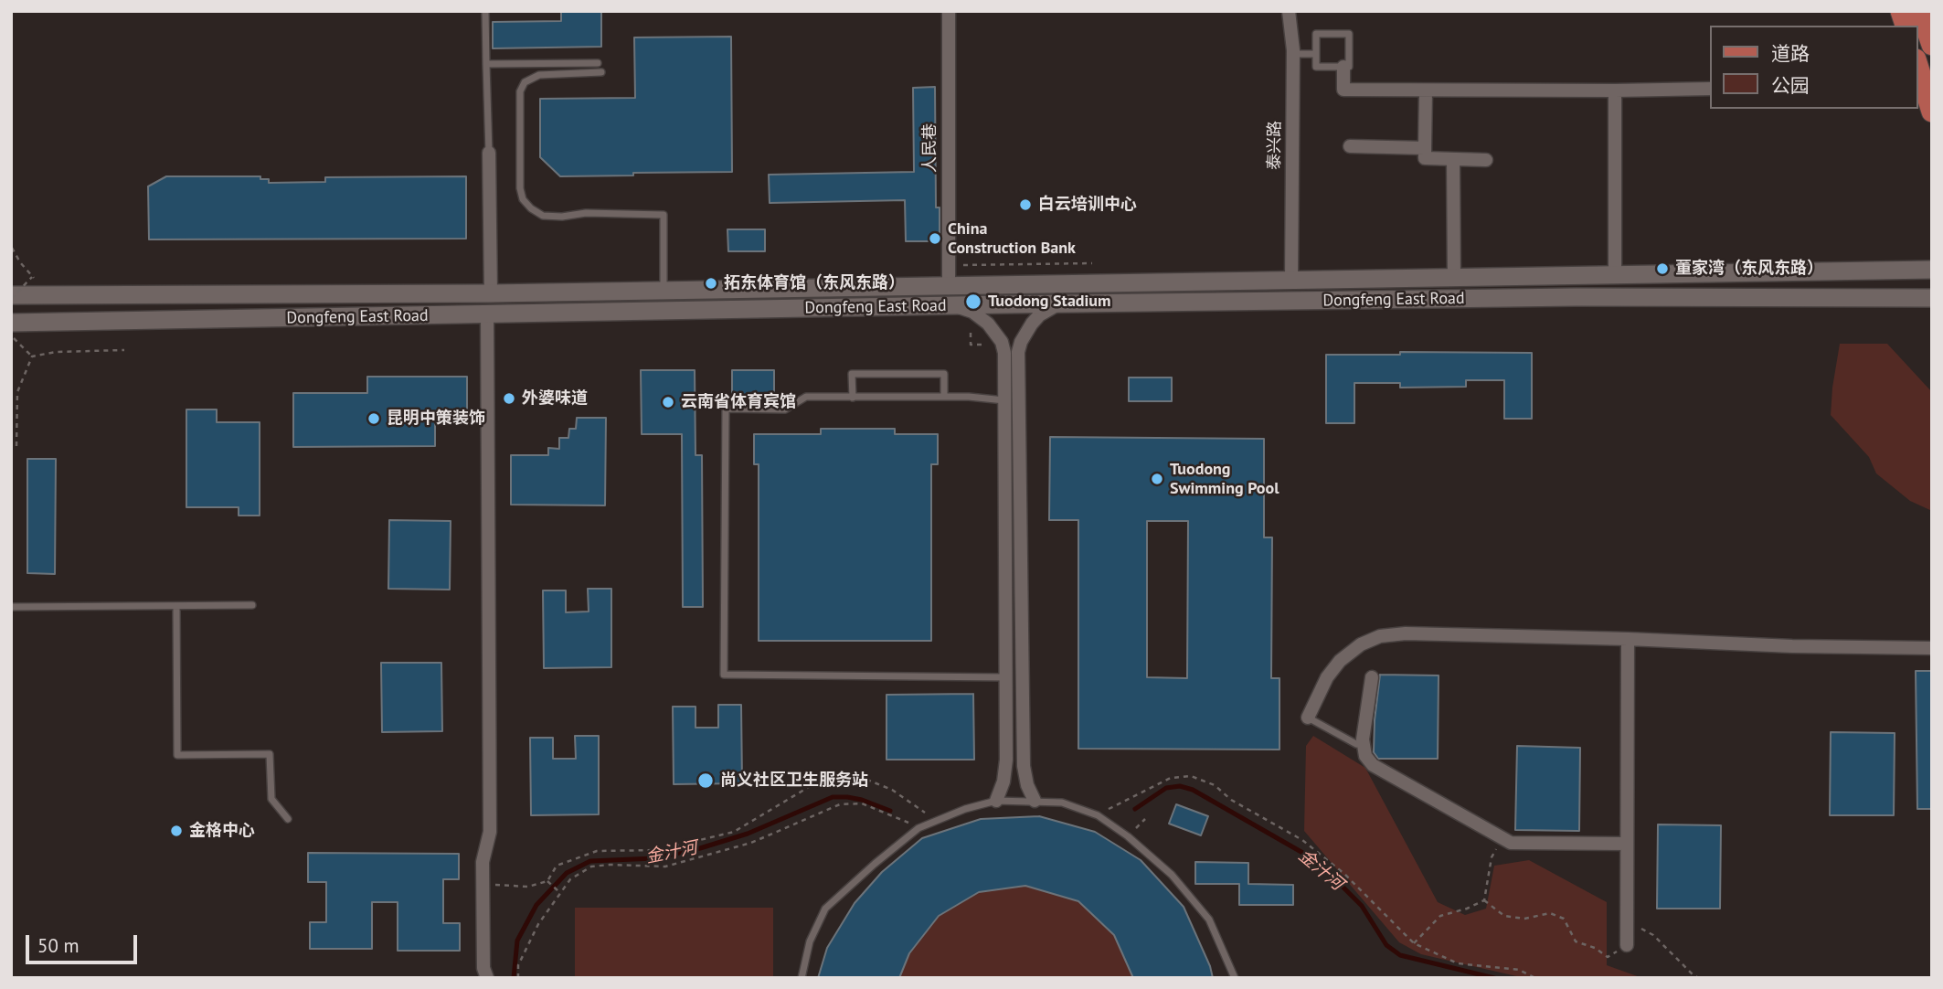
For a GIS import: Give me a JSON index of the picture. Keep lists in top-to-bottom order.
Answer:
{
  "streets": {
    "main road": ["Dongfeng East Road"],
    "street": ["泰兴路", "人民巷"]
  },
  "crossings": [
    ["泰兴路", "Dongfeng East Road"],
    ["人民巷", "Dongfeng East Road"]
  ],
  "water": ["金汁河"],
  "places": [
    "白云培训中心",
    "China Construction Bank",
    "董家湾（东风东路）",
    "拓东体育馆（东风东路）",
    "Tuodong Stadium",
    "外婆味道",
    "云南省体育宾馆",
    "昆明中策装饰",
    "Tuodong Swimming Pool",
    "尚义社区卫生服务站",
    "金格中心"
  ],
  "legend": ["道路", "公园"],
  "scale_bar": "50 m"
}
